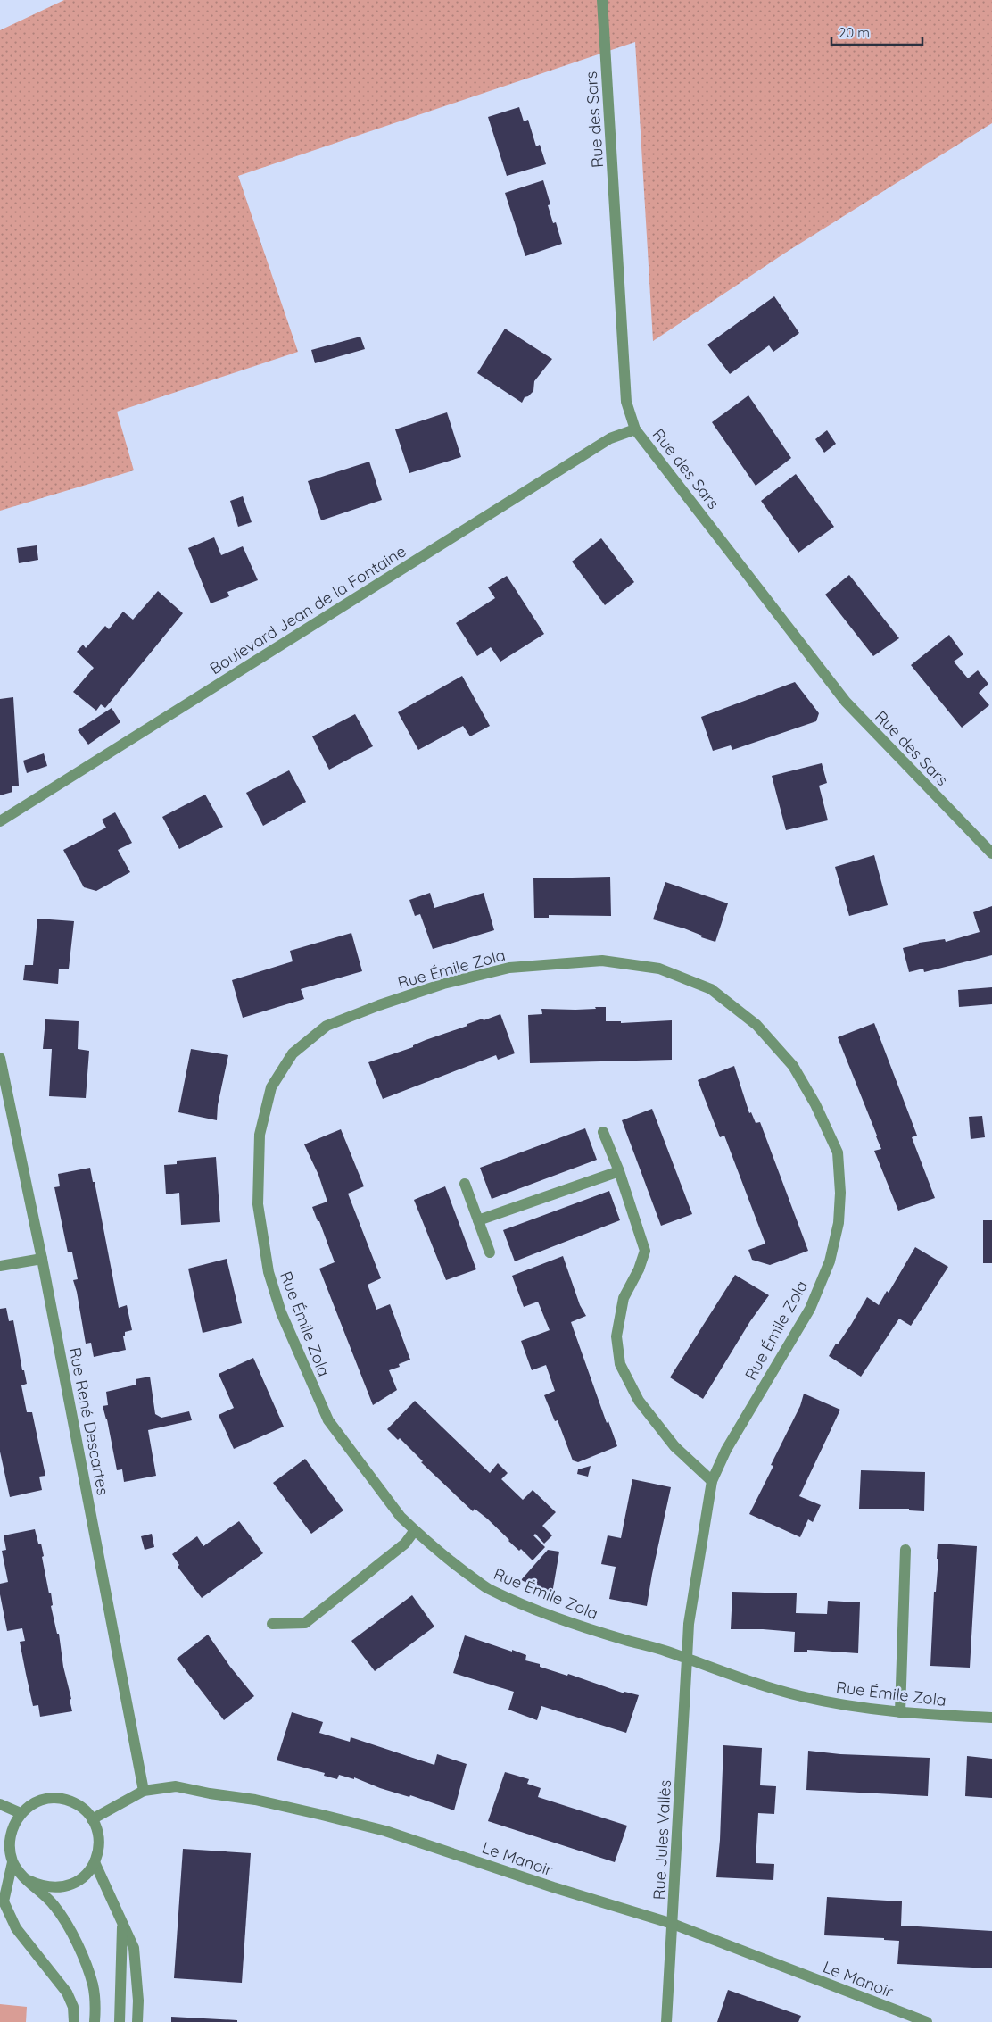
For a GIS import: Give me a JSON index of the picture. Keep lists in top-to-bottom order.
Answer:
{
  "streets": {
    "street": [
      "Rue des Sars",
      "Boulevard Jean de la Fontaine",
      "Rue Émile Zola",
      "Rue René Descartes",
      "Rue Jules Vallès",
      "Le Manoir"
    ]
  },
  "crossings": [
    ["Rue des Sars", "Boulevard Jean de la Fontaine"],
    ["Rue Émile Zola", "Rue Jules Vallès"],
    ["Rue René Descartes", "Le Manoir"],
    ["Rue Jules Vallès", "Le Manoir"]
  ],
  "scale_bar": "20 m"
}
